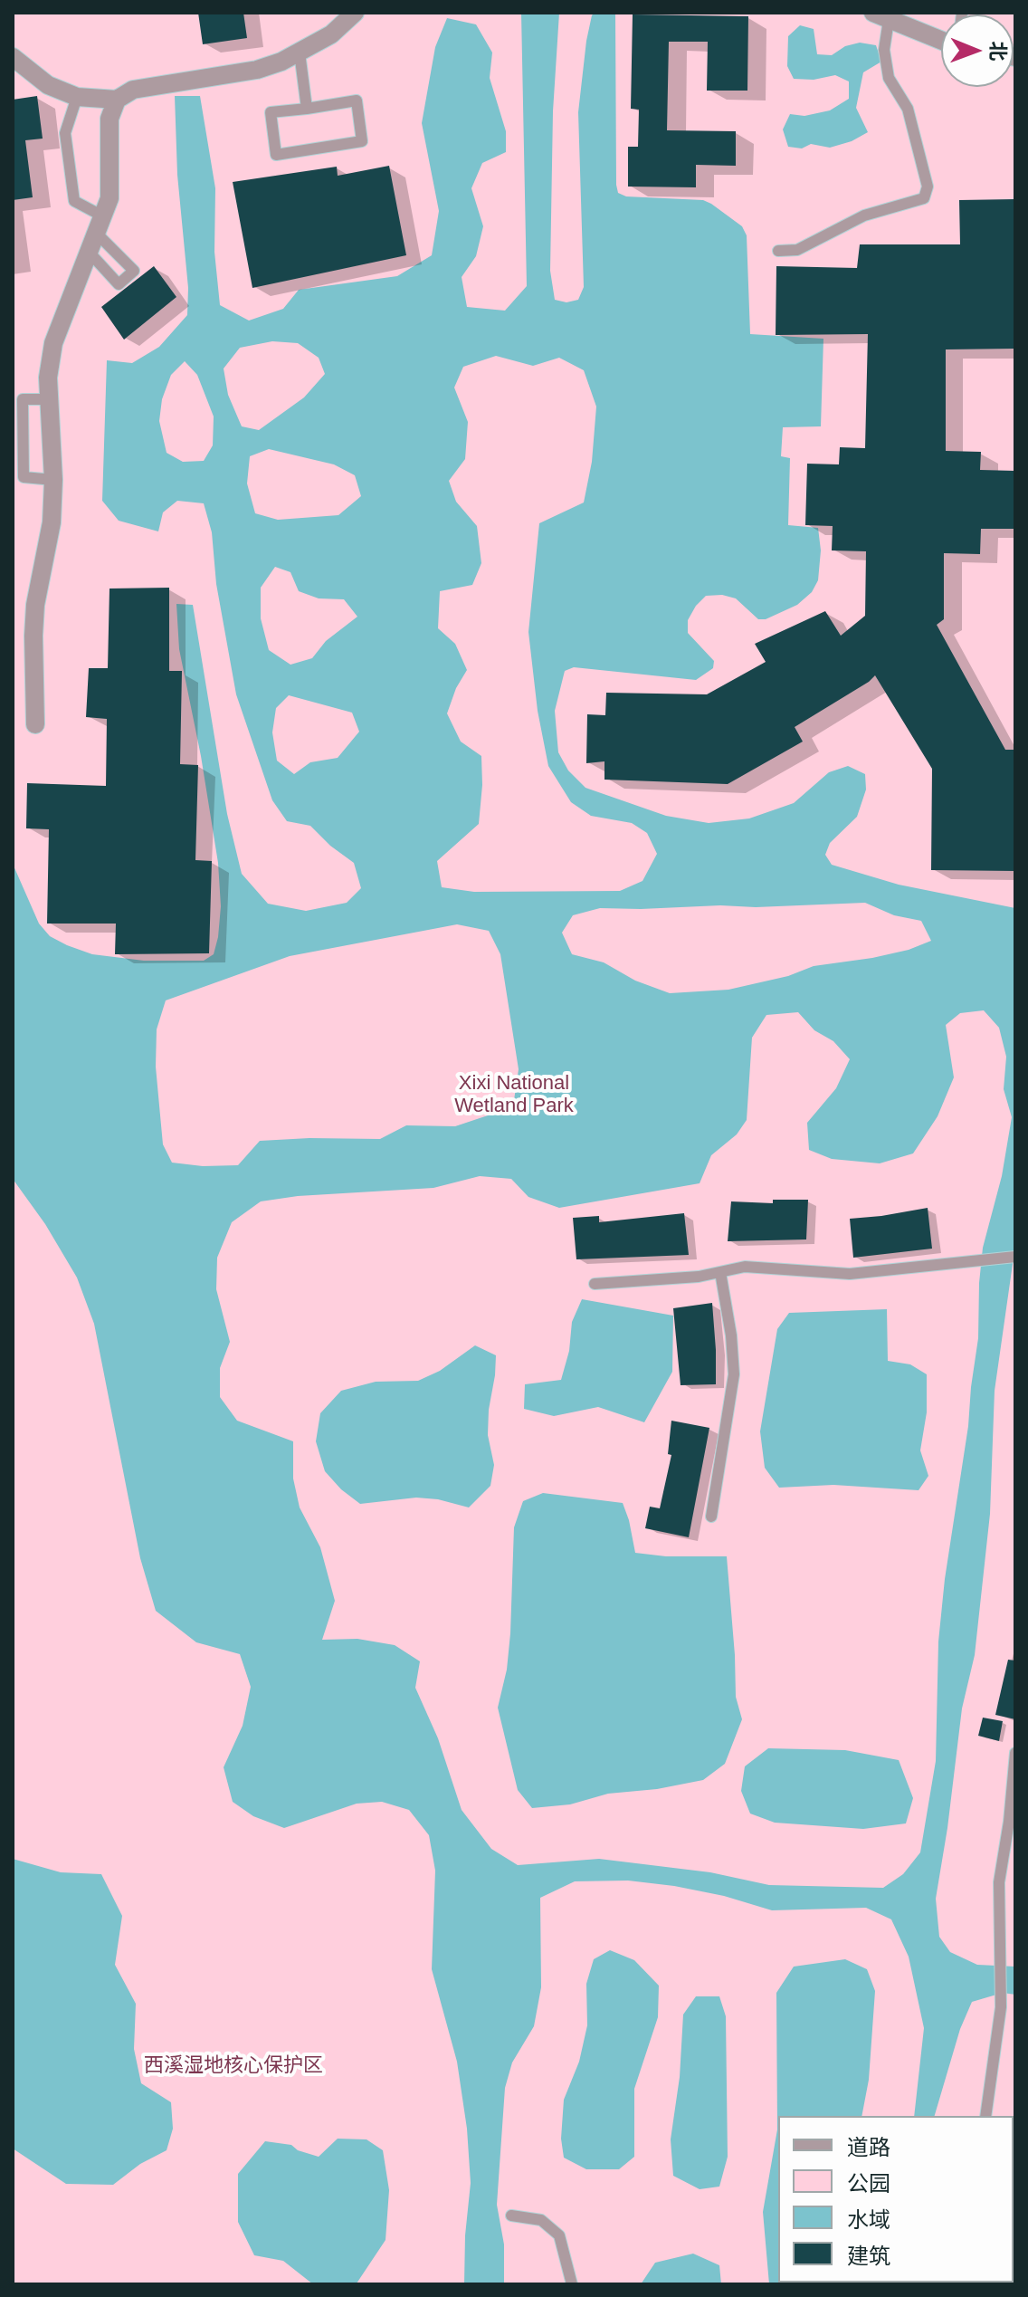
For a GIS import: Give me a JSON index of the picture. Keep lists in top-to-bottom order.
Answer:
{
  "parks": ["Xixi National Wetland Park", "西溪湿地核心保护区"],
  "legend": [
    "道路",
    "公园",
    "水域",
    "建筑"
  ],
  "north": "right"
}
